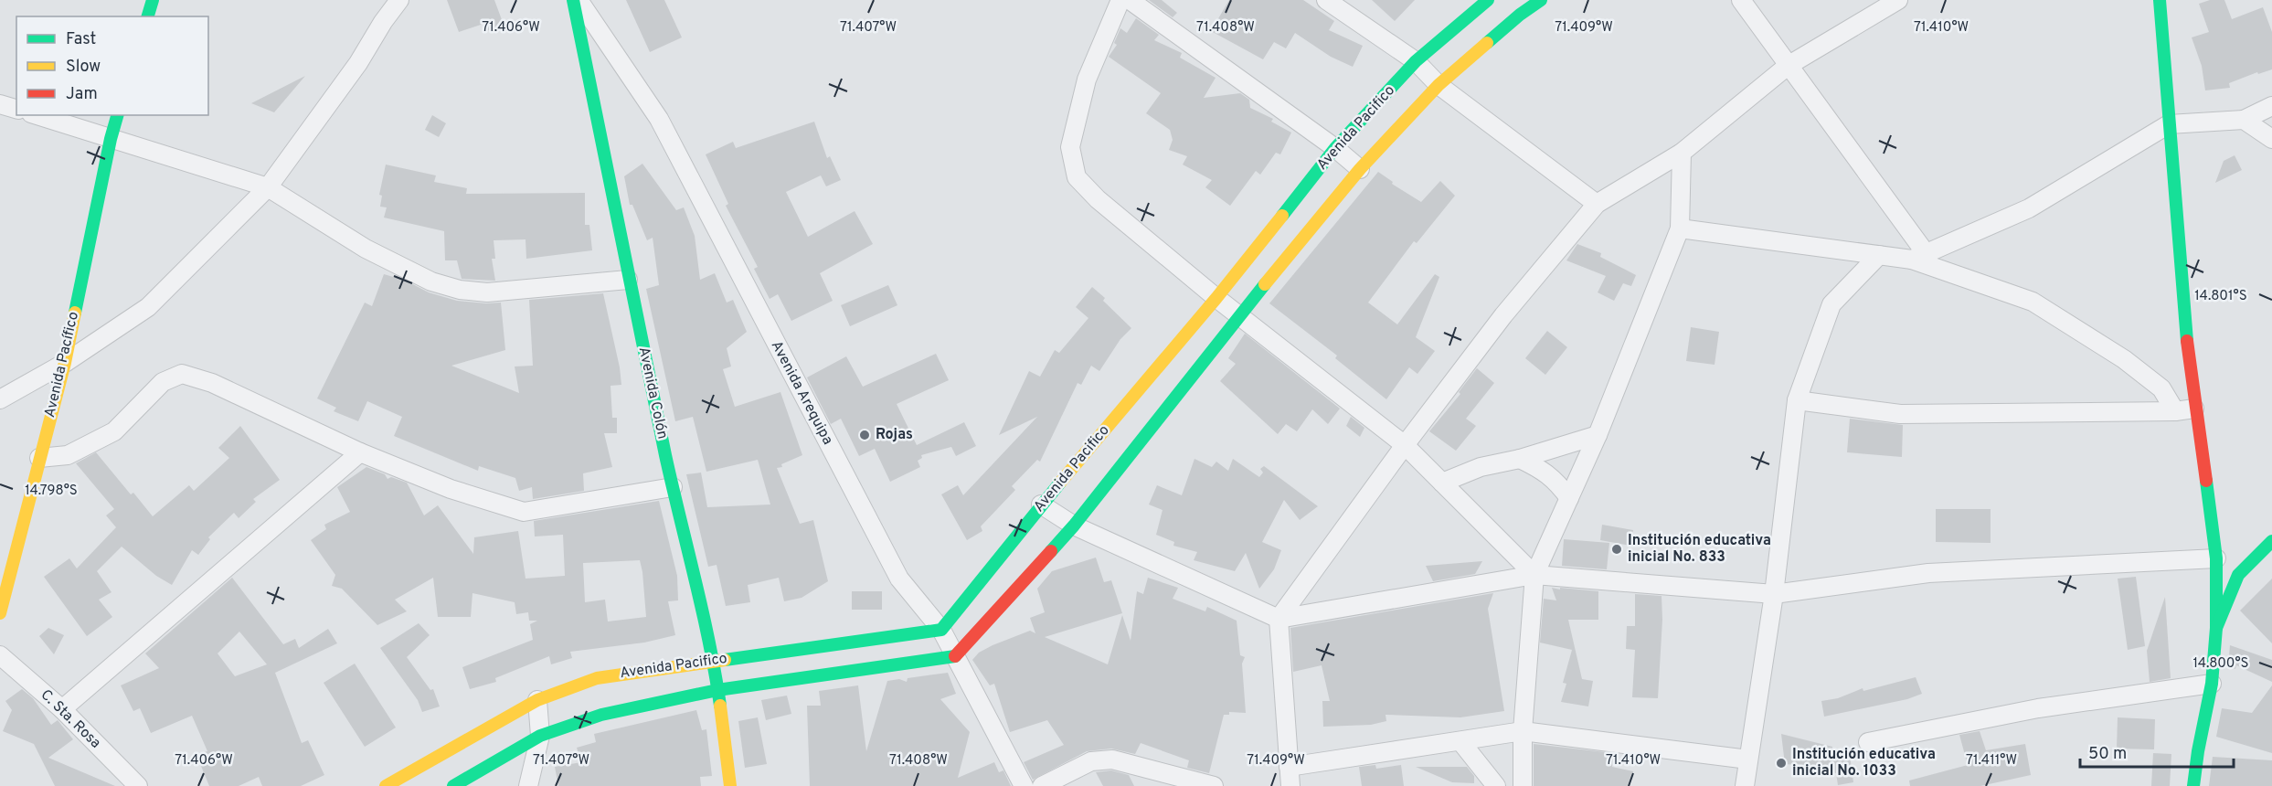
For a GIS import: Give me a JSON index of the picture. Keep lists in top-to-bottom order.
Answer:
{
  "streets": {
    "main road": ["Avenida Pacifico", "Avenida Pacífico", "Avenida Colón"],
    "street": ["Avenida Arequipa", "C. Sta. Rosa"]
  },
  "crossings": [
    ["Avenida Pacifico", "Avenida Colón"],
    ["Avenida Pacifico", "Avenida Arequipa"]
  ],
  "places": ["Rojas", "Institución educativa inicial No. 833", "Institución educativa inicial No. 1033"],
  "legend": ["Fast", "Slow", "Jam"],
  "scale_bar": "50 m",
  "coordinates": [
    "71.409°W",
    "71.410°W",
    "71.406°W",
    "71.407°W",
    "71.408°W",
    "14.801°S",
    "14.798°S",
    "14.800°S",
    "71.411°W"
  ]
}
